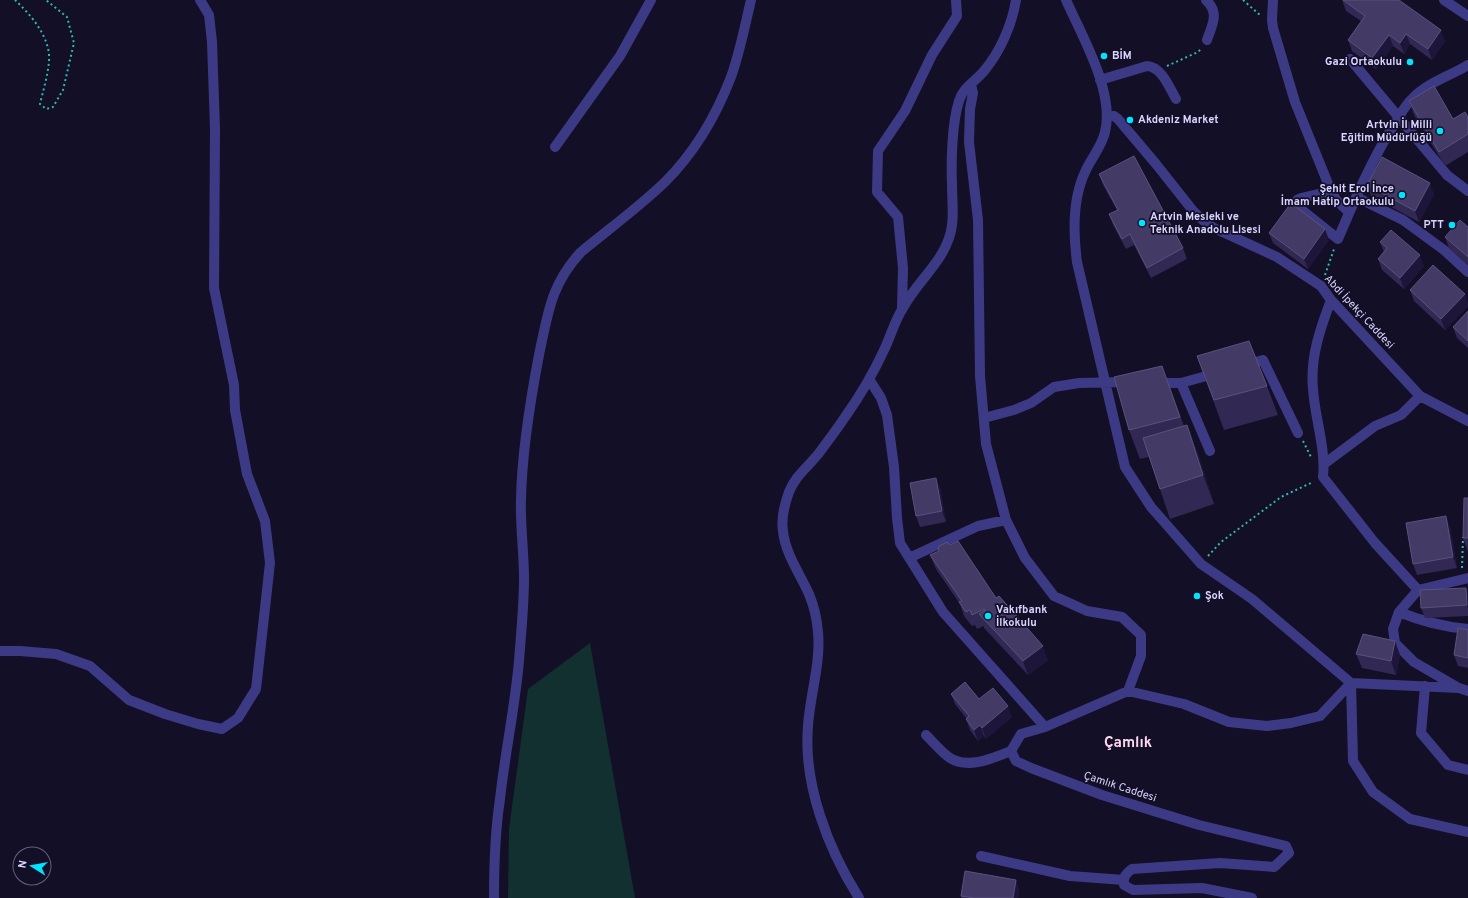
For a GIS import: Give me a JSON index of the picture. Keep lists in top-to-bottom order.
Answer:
{
  "streets": {
    "street": ["Abdi İpekçi Caddesi", "Çamlık Caddesi"]
  },
  "districts": ["Çamlık"],
  "places": [
    "BİM",
    "Gazi Ortaokulu",
    "Akdeniz Market",
    "Artvin İl Milli Eğitim Müdürlüğü",
    "Şehit Erol İnce İmam Hatip Ortaokulu",
    "Artvin Mesleki ve Teknik Anadolu Lisesi",
    "PTT",
    "Şok",
    "Vakıfbank İlkokulu"
  ],
  "north": "left"
}
